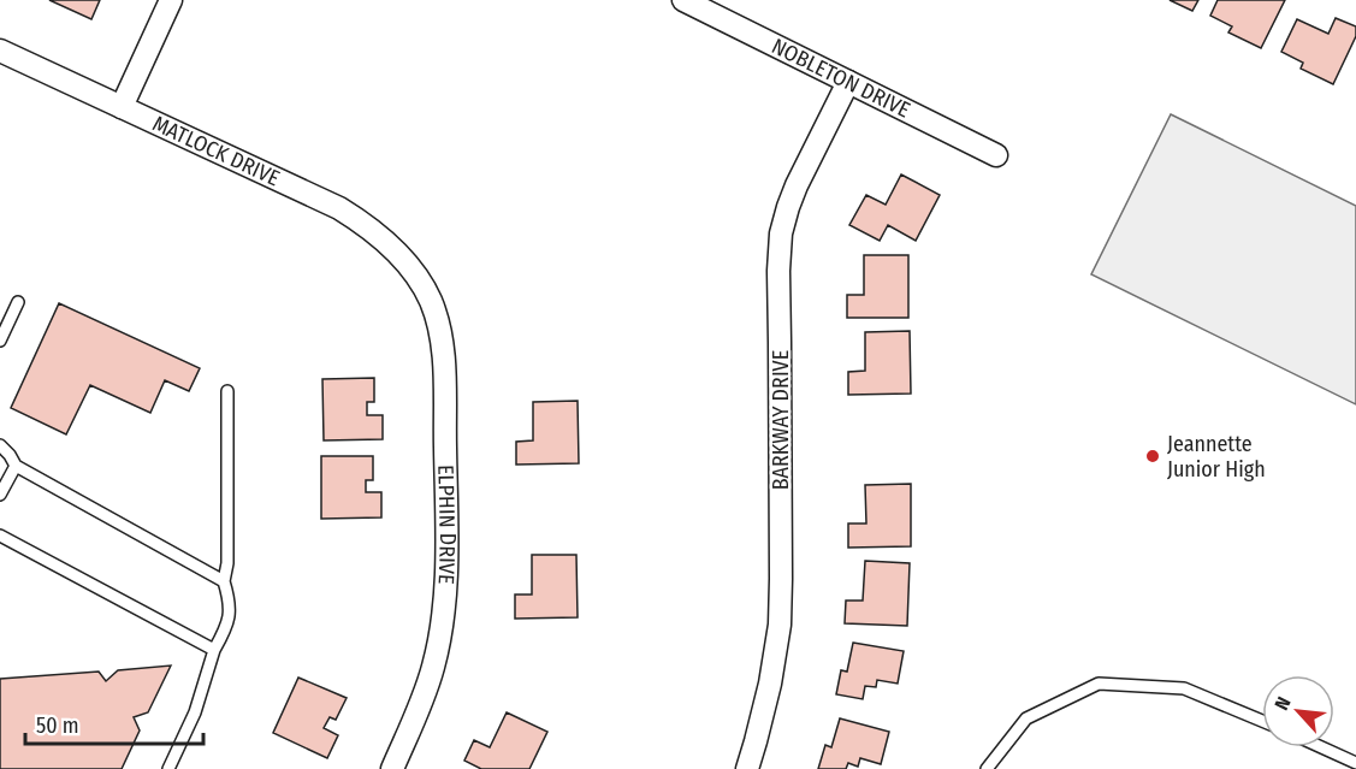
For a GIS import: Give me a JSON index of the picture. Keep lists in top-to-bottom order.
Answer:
{
  "streets": {
    "street": [
      "NOBLETON DRIVE",
      "MATLOCK DRIVE",
      "BARKWAY DRIVE",
      "ELPHIN DRIVE"
    ]
  },
  "crossings": [
    ["NOBLETON DRIVE", "BARKWAY DRIVE"],
    ["MATLOCK DRIVE", "ELPHIN DRIVE"]
  ],
  "places": ["Jeannette Junior High"],
  "scale_bar": "50 m",
  "north": "top left"
}
